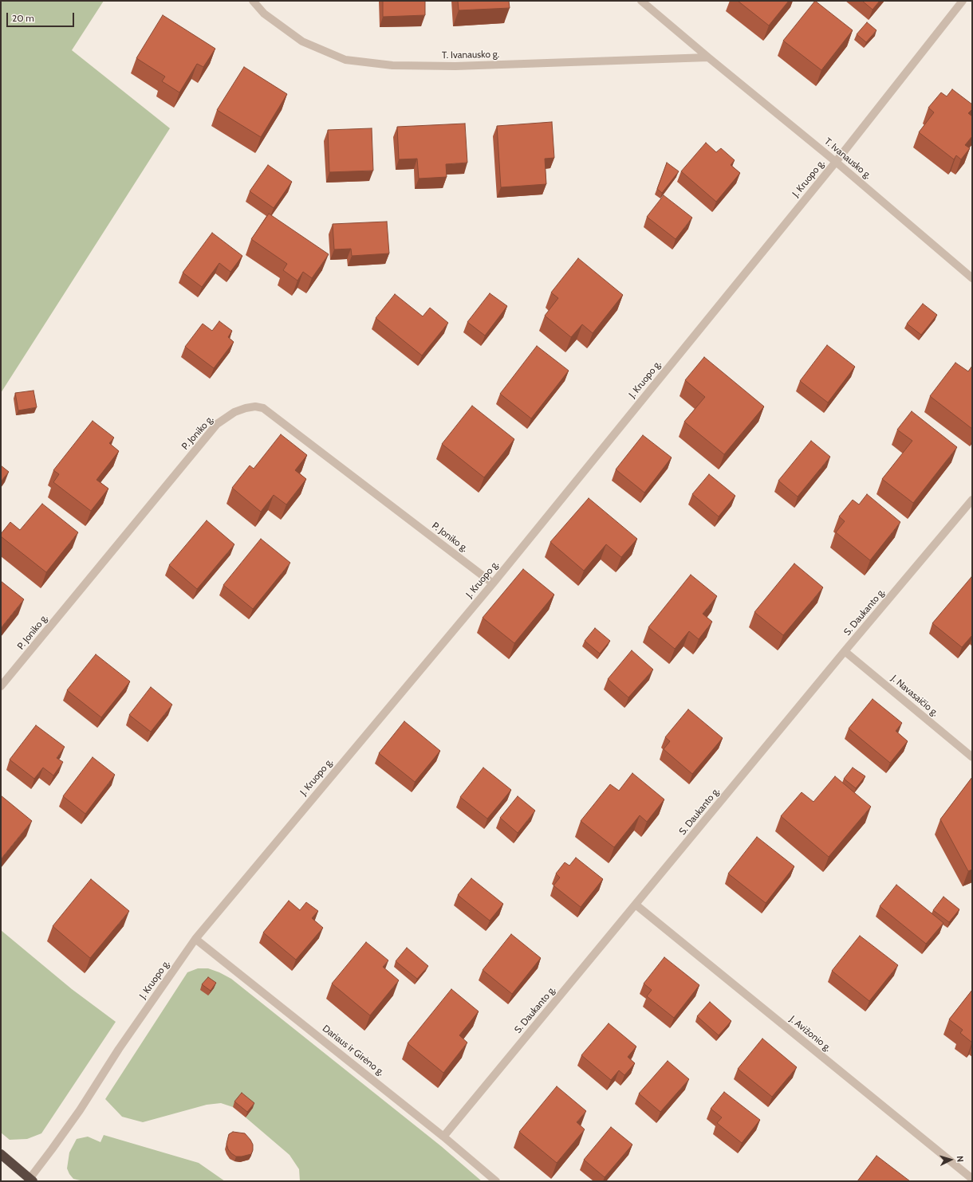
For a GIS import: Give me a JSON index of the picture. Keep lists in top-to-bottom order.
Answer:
{
  "streets": {
    "street": [
      "T. Ivanausko g.",
      "J. Kruopo g.",
      "P. Joniko g.",
      "S. Daukanto g.",
      "J. Navasaičio g.",
      "J. Avižonio g.",
      "Dariaus ir Girėno g."
    ]
  },
  "crossings": [
    ["T. Ivanausko g.", "J. Kruopo g."],
    ["J. Kruopo g.", "P. Joniko g."],
    ["J. Kruopo g.", "Dariaus ir Girėno g."],
    ["S. Daukanto g.", "J. Navasaičio g."],
    ["S. Daukanto g.", "J. Avižonio g."],
    ["S. Daukanto g.", "Dariaus ir Girėno g."]
  ],
  "scale_bar": "20 m",
  "north": "right"
}
